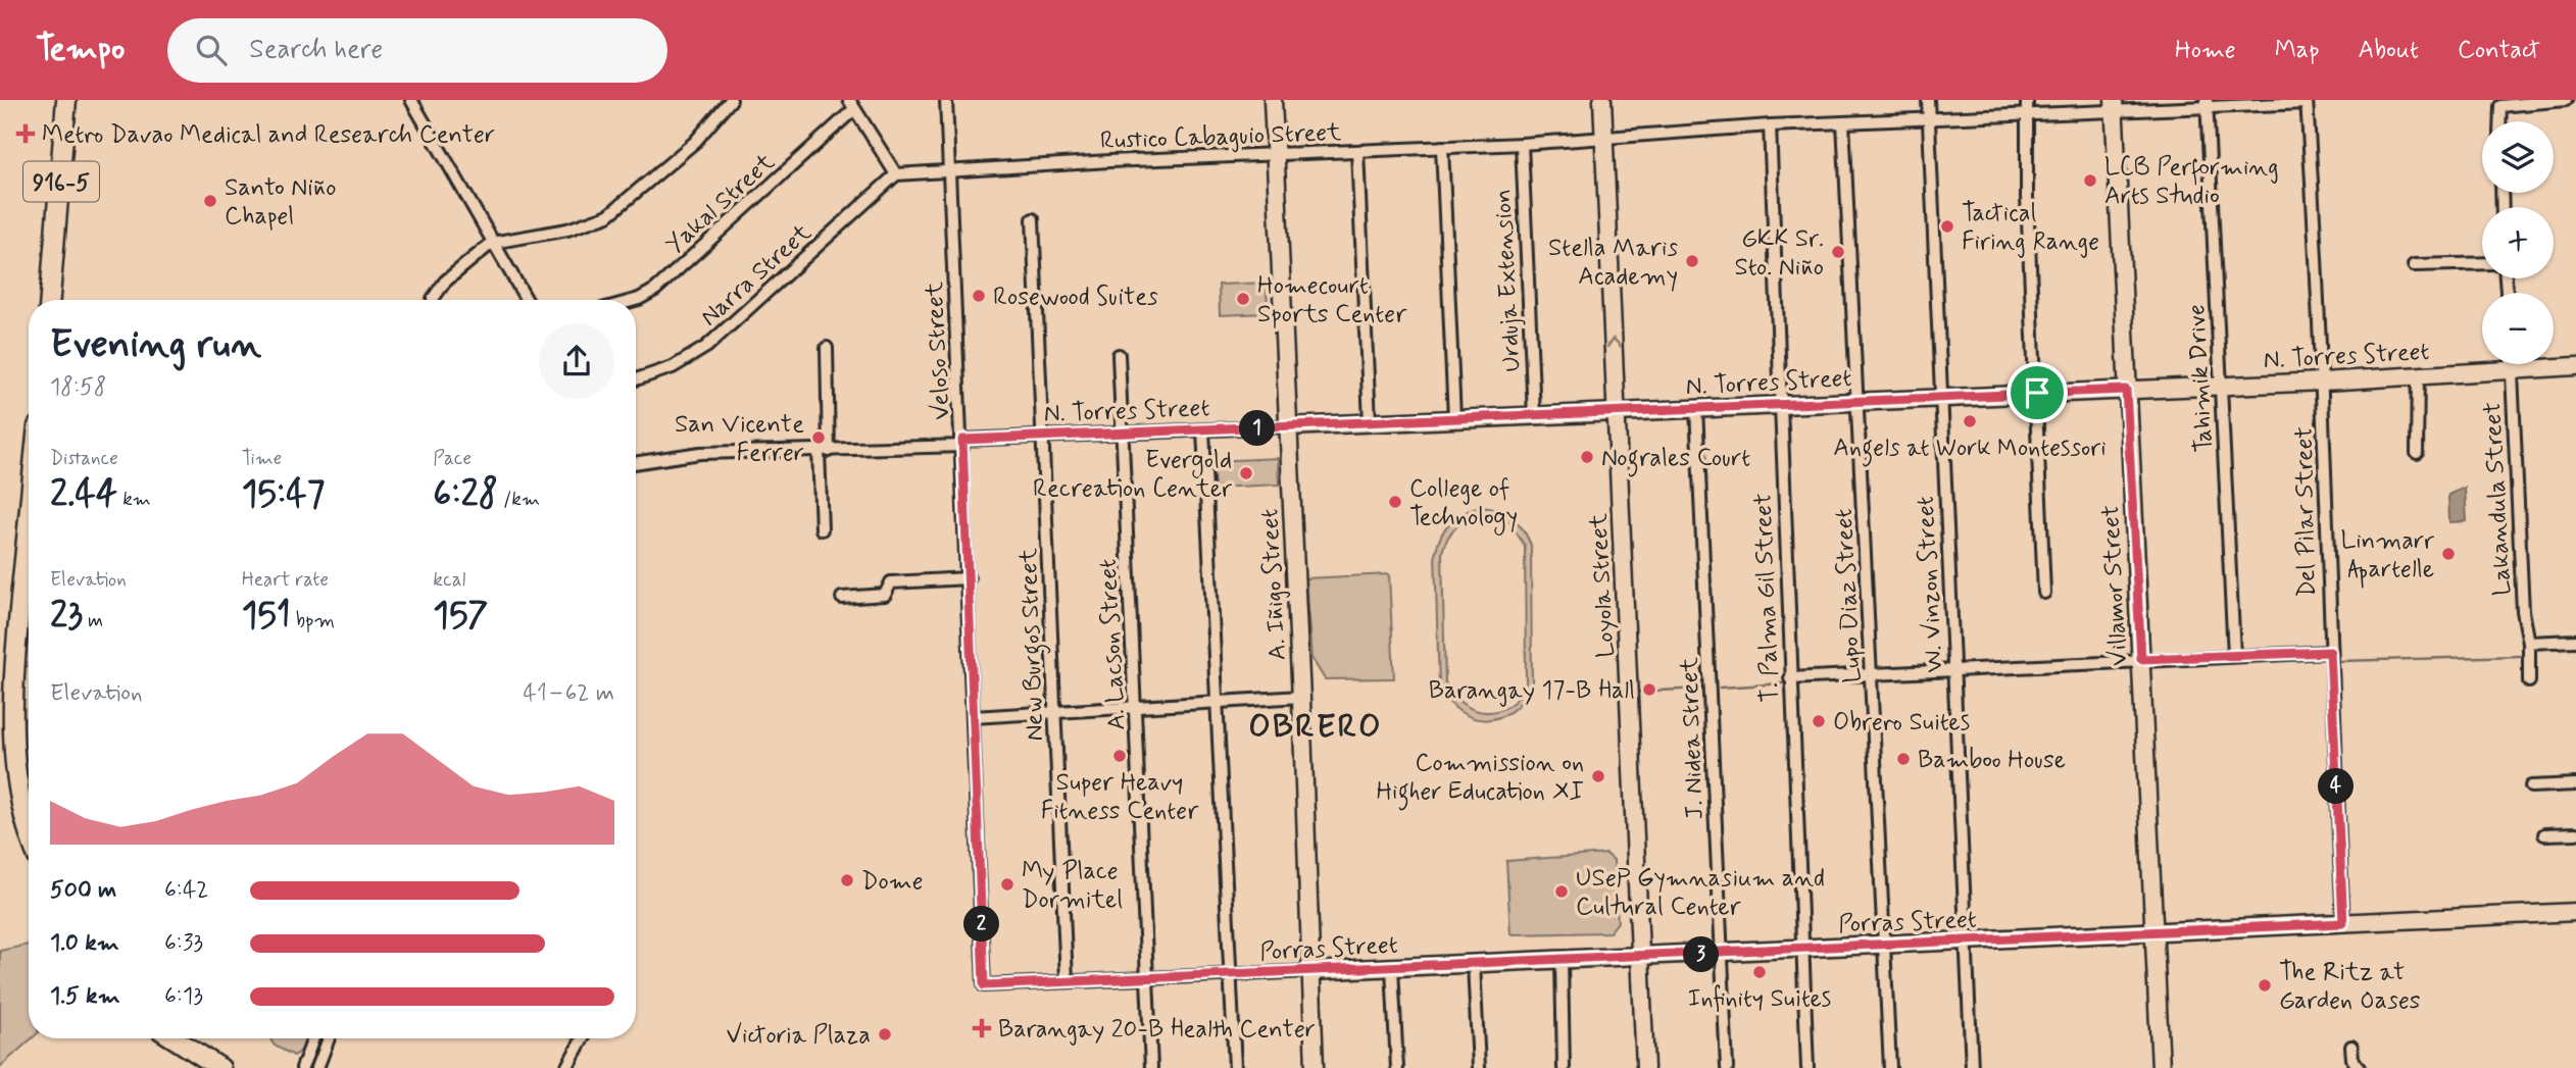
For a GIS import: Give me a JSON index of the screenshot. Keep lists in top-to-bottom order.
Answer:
{
  "streets": {
    "main road": ["916-5"],
    "street": [
      "Rustico Cabaguio Street",
      "Yakal Street",
      "Narra Street",
      "Urduja Extension",
      "Veloso Street",
      "N. Torres Street",
      "Tahimik Drive",
      "Lakandula Street",
      "Del Pilar Street",
      "A. Iñigo Street",
      "W. Vinzon Street",
      "Loyola Street",
      "Villamor Street",
      "Lupo Diaz Street",
      "T. Palma Gil Street",
      "New Burgos Street",
      "A. Lacson Street",
      "J. Nidea Street",
      "Porras Street"
    ]
  },
  "crossings": [
    ["Rustico Cabaguio Street", "Narra Street"],
    ["Rustico Cabaguio Street", "Urduja Extension"],
    ["Rustico Cabaguio Street", "Veloso Street"],
    ["Rustico Cabaguio Street", "Tahimik Drive"],
    ["Rustico Cabaguio Street", "Del Pilar Street"],
    ["Rustico Cabaguio Street", "A. Iñigo Street"],
    ["Rustico Cabaguio Street", "W. Vinzon Street"],
    ["Rustico Cabaguio Street", "Loyola Street"],
    ["Rustico Cabaguio Street", "Villamor Street"],
    ["Rustico Cabaguio Street", "Lupo Diaz Street"],
    ["Rustico Cabaguio Street", "T. Palma Gil Street"],
    ["Urduja Extension", "N. Torres Street"],
    ["Veloso Street", "N. Torres Street"],
    ["Veloso Street", "Porras Street"],
    ["N. Torres Street", "Tahimik Drive"],
    ["N. Torres Street", "Lakandula Street"],
    ["N. Torres Street", "Del Pilar Street"],
    ["N. Torres Street", "A. Iñigo Street"],
    ["N. Torres Street", "W. Vinzon Street"],
    ["N. Torres Street", "Loyola Street"],
    ["N. Torres Street", "Villamor Street"],
    ["N. Torres Street", "Lupo Diaz Street"],
    ["N. Torres Street", "T. Palma Gil Street"],
    ["N. Torres Street", "New Burgos Street"],
    ["N. Torres Street", "A. Lacson Street"],
    ["N. Torres Street", "J. Nidea Street"],
    ["Del Pilar Street", "Porras Street"],
    ["A. Iñigo Street", "Porras Street"],
    ["W. Vinzon Street", "Porras Street"],
    ["Loyola Street", "Porras Street"],
    ["Villamor Street", "Porras Street"],
    ["Lupo Diaz Street", "Porras Street"],
    ["T. Palma Gil Street", "Porras Street"],
    ["New Burgos Street", "Porras Street"],
    ["A. Lacson Street", "Porras Street"],
    ["J. Nidea Street", "Porras Street"]
  ],
  "districts": ["OBRERO"],
  "places": {
    "health": ["Metro Davao Medical and Research Center", "Barangay 20-B Health Center"],
    "other": [
      "LCB Performing Arts Studio",
      "Santo Niño Chapel",
      "Tactical Firing Range",
      "GKK Sr. Sto. Niño",
      "Stella Maris Academy",
      "Rosewood Suites",
      "Homecourt Sports Center",
      "Angels at Work Montessori",
      "San Vicente Ferrer",
      "Nograles Court",
      "Evergold Recreation Center",
      "College of Technology",
      "Linmarr Apartelle",
      "Barangay 17-B Hall",
      "Obrero Suites",
      "Super Heavy Fitness Center",
      "Bamboo House",
      "Commission on Higher Education XI",
      "Dome",
      "My Place Dormitel",
      "USeP Gymnasium and Cultural Center",
      "Infinity Suites",
      "The Ritz at Garden Oases",
      "Victoria Plaza"
    ]
  },
  "page": {
    "header": "Tempo",
    "search": "Search here",
    "nav": [
      "Home",
      "Map",
      "About",
      "Contact"
    ],
    "map_buttons": ["+", "−"],
    "heading": ["Evening run", "18:58"],
    "pins": [
      "1",
      "4",
      "2",
      "3"
    ],
    "stats": [
      ["Distance", "2.44 km"],
      ["Time", "15:47"],
      ["Pace", "6:28 /km"],
      ["Elevation", "23 m"],
      ["Heart rate", "151 bpm"],
      ["kcal", "157"]
    ],
    "chart": ["Elevation", "41–62 m"],
    "list": [
      {
        "name": "500 m",
        "note": "6:42"
      },
      {
        "name": "1.0 km",
        "note": "6:33"
      },
      {
        "name": "1.5 km",
        "note": "6:13"
      }
    ]
  }
}
